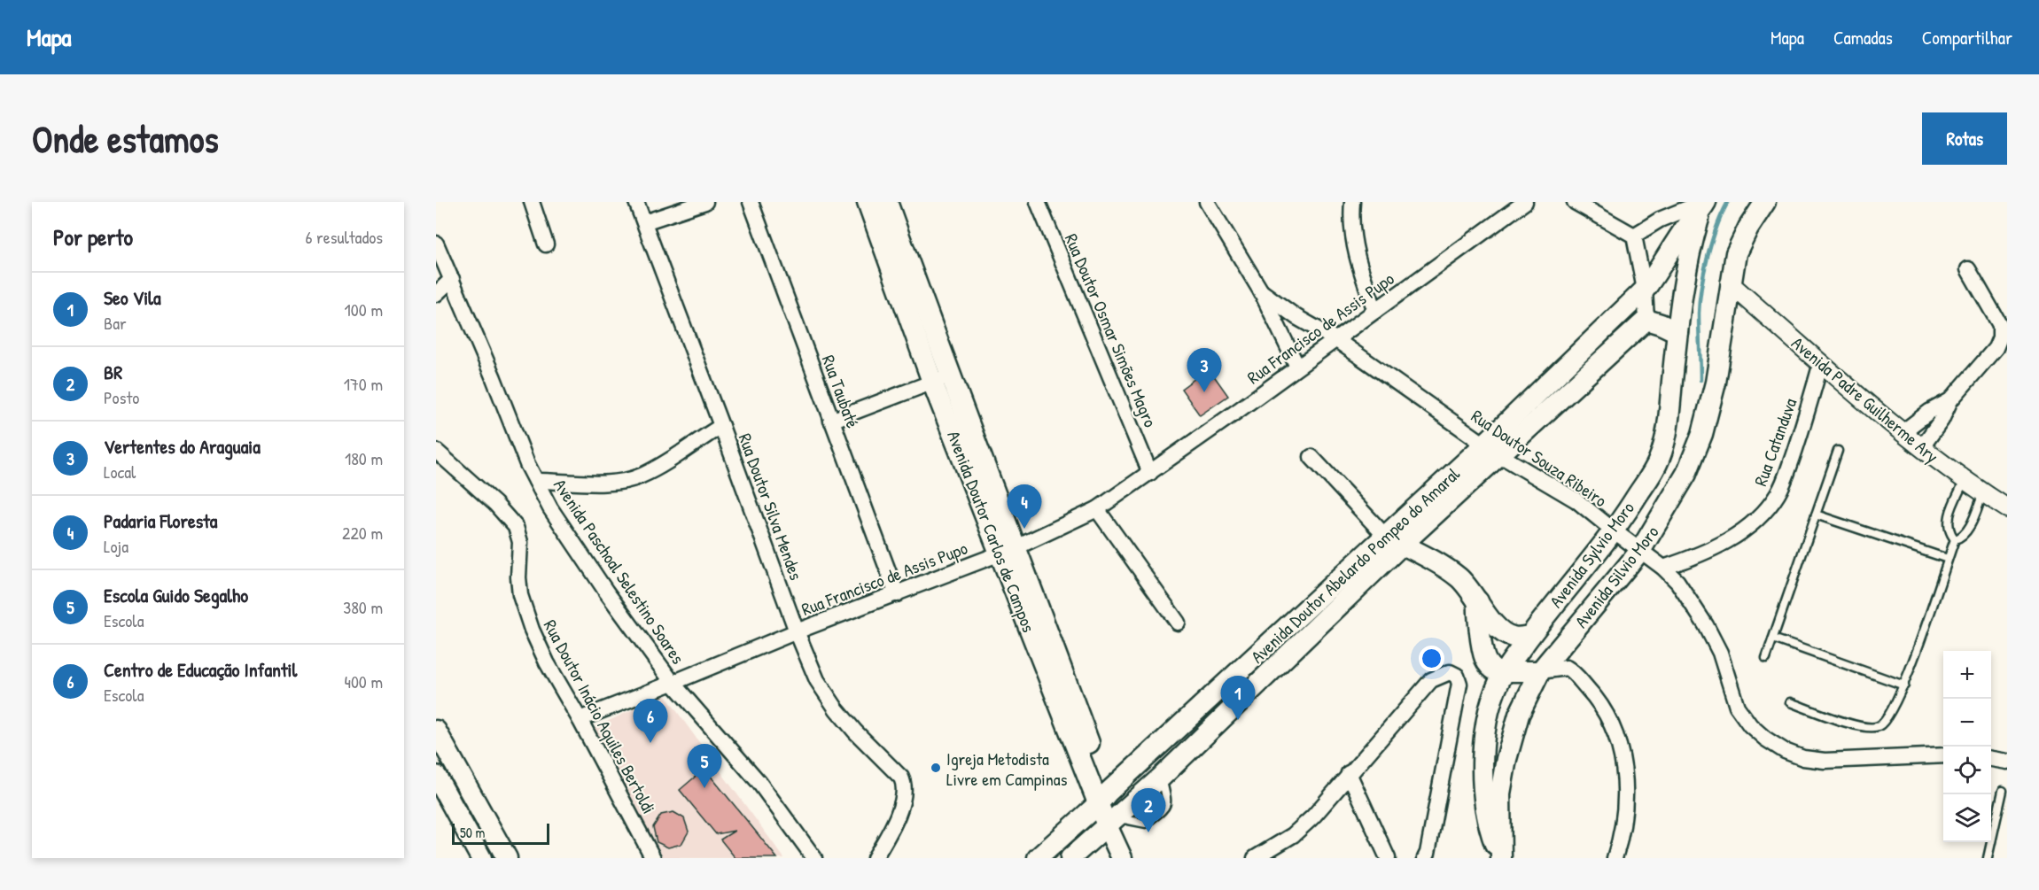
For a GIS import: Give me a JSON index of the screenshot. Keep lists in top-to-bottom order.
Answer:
{
  "streets": {
    "main road": [
      "Avenida Doutor Carlos de Campos",
      "Avenida Sylvio Moro",
      "Avenida Doutor Abelardo Pompeo do Amaral",
      "Avenida Silvio Moro"
    ],
    "street": [
      "Rua Francisco de Assis Pupo",
      "Rua Doutor Osmar Simões Magro",
      "Rua Taubaté",
      "Avenida Padre Guilherme Ary",
      "Rua Catanduva",
      "Rua Doutor Souza Ribeiro",
      "Rua Doutor Silva Mendes",
      "Avenida Paschoal Selestino Soares",
      "Rua Doutor Inácio Aquiles Bertoldi"
    ]
  },
  "crossings": [
    ["Rua Francisco de Assis Pupo", "Rua Doutor Osmar Simões Magro"],
    ["Rua Francisco de Assis Pupo", "Rua Taubaté"],
    ["Rua Francisco de Assis Pupo", "Rua Doutor Souza Ribeiro"],
    ["Rua Francisco de Assis Pupo", "Rua Doutor Silva Mendes"],
    ["Rua Francisco de Assis Pupo", "Avenida Doutor Carlos de Campos"],
    ["Rua Francisco de Assis Pupo", "Avenida Paschoal Selestino Soares"],
    ["Rua Francisco de Assis Pupo", "Rua Doutor Inácio Aquiles Bertoldi"],
    ["Avenida Padre Guilherme Ary", "Rua Catanduva"],
    ["Avenida Padre Guilherme Ary", "Avenida Silvio Moro"],
    ["Rua Catanduva", "Rua Doutor Souza Ribeiro"],
    ["Rua Doutor Souza Ribeiro", "Avenida Sylvio Moro"],
    ["Rua Doutor Souza Ribeiro", "Avenida Doutor Abelardo Pompeo do Amaral"],
    ["Rua Doutor Souza Ribeiro", "Avenida Silvio Moro"],
    ["Avenida Doutor Carlos de Campos", "Avenida Doutor Abelardo Pompeo do Amaral"],
    ["Avenida Sylvio Moro", "Avenida Doutor Abelardo Pompeo do Amaral"],
    ["Avenida Sylvio Moro", "Avenida Silvio Moro"]
  ],
  "places": ["Igreja Metodista Livre em Campinas"],
  "scale_bar": "50 m",
  "page": {
    "header": "Mapa",
    "nav": ["Mapa", "Camadas", "Compartilhar"],
    "buttons": "Rotas",
    "title": "Onde estamos",
    "heading": ["Por perto", "6 resultados"],
    "list": [
      {
        "mark": "1",
        "name": "Seo Vila",
        "note": "Bar",
        "value": "100 m"
      },
      {
        "mark": "2",
        "name": "BR",
        "note": "Posto",
        "value": "170 m"
      },
      {
        "mark": "3",
        "name": "Vertentes do Araguaia",
        "note": "Local",
        "value": "180 m"
      },
      {
        "mark": "4",
        "name": "Padaria Floresta",
        "note": "Loja",
        "value": "220 m"
      },
      {
        "mark": "5",
        "name": "Escola Guido Segalho",
        "note": "Escola",
        "value": "380 m"
      },
      {
        "mark": "6",
        "name": "Centro de Educação Infantil",
        "note": "Escola",
        "value": "400 m"
      }
    ],
    "pins": [
      "3",
      "4",
      "1",
      "6",
      "5",
      "2"
    ],
    "map_buttons": ["+", "−"],
    "scale": "50 m"
  }
}
